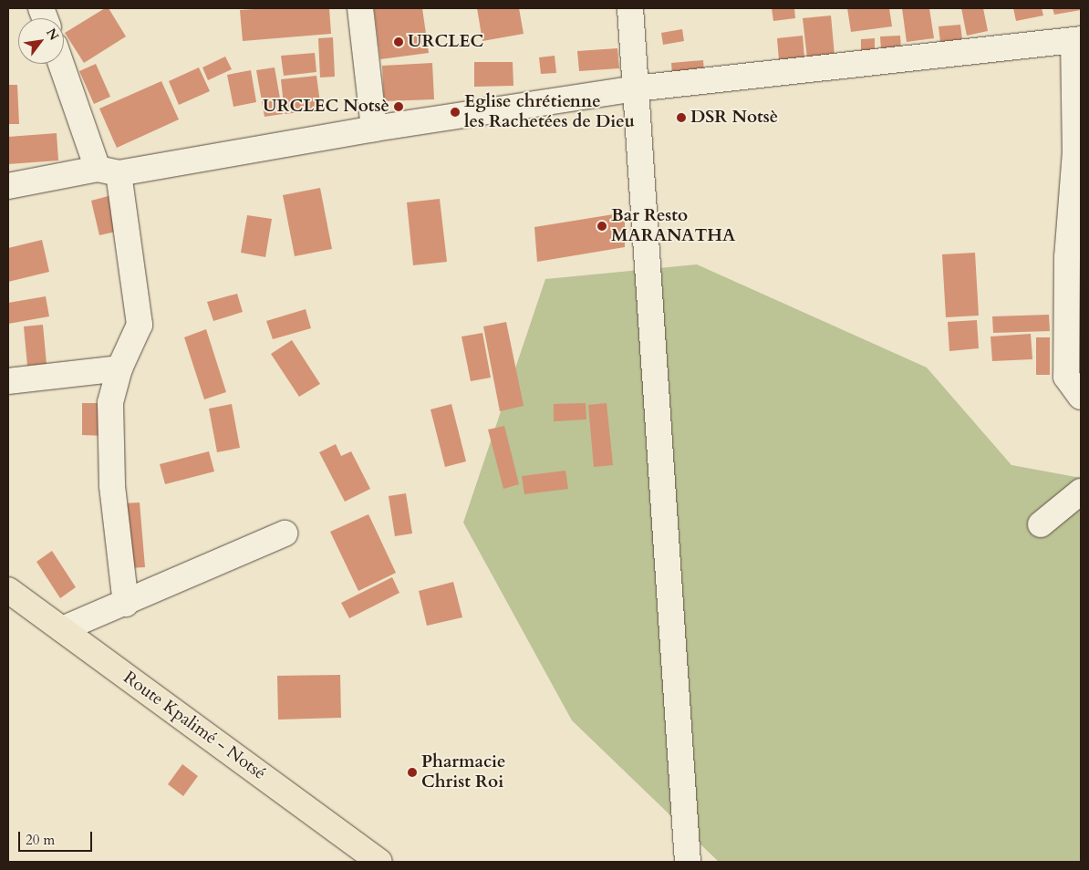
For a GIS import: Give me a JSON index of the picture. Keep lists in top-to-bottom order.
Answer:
{
  "streets": {
    "main road": ["Route Kpalimé - Notsé"]
  },
  "places": [
    "URCLEC",
    "URCLEC Notsè",
    "Eglise chrétienne les Rachetées de Dieu",
    "DSR Notsè",
    "Bar Resto MARANATHA",
    "Pharmacie Christ Roi"
  ],
  "scale_bar": "20 m",
  "north": "top right"
}
